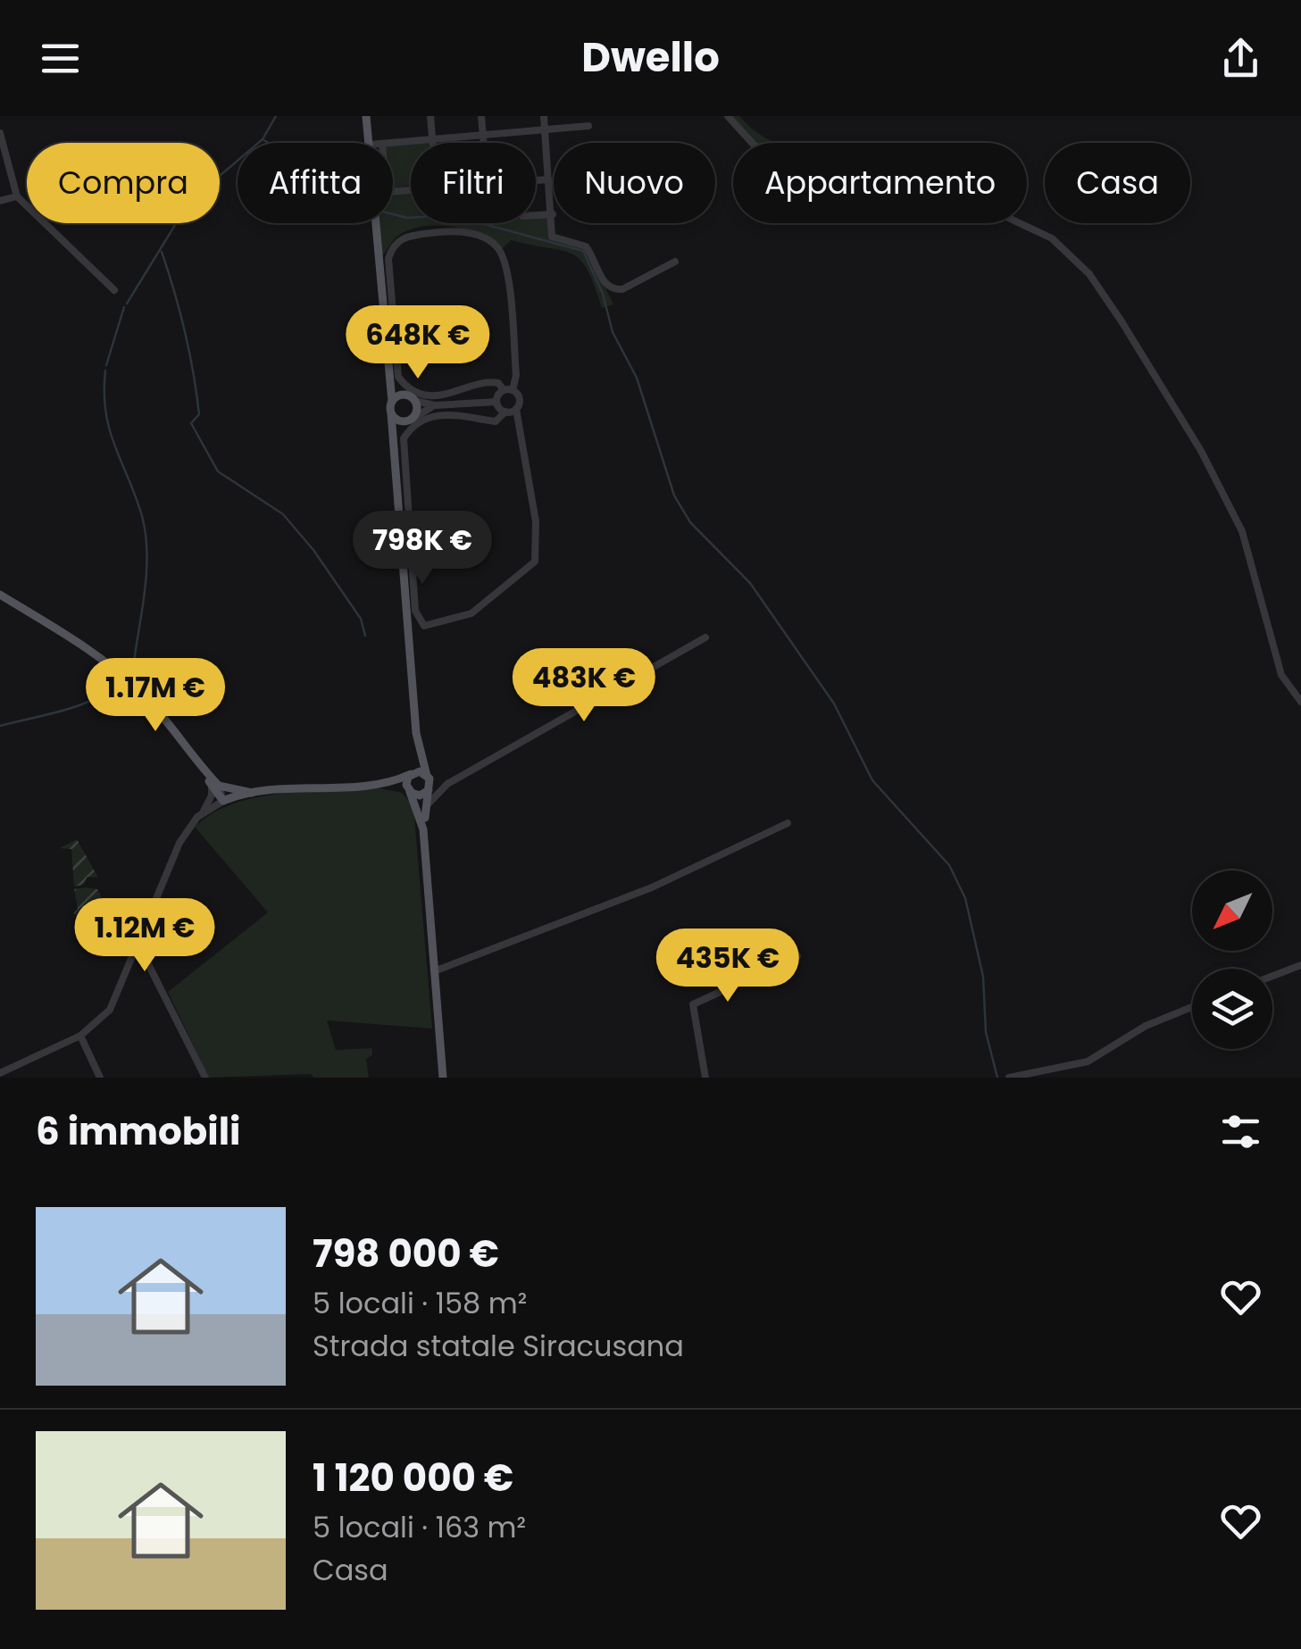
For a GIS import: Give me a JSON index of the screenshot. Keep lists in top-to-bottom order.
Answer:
{
  "north": "bottom left",
  "page": {
    "header": "Dwello",
    "chip": [
      "Compra",
      "Affitta",
      "Filtri",
      "Nuovo",
      "Appartamento",
      "Casa"
    ],
    "price": [
      "648K €",
      "798K €",
      "483K €",
      "1.17M €",
      "1.12M €",
      "435K €"
    ],
    "heading": "6 immobili",
    "list": [
      {
        "name": "798 000 €",
        "note": "5 locali · 158 m² · Strada statale Siracusana"
      },
      {
        "name": "1 120 000 €",
        "note": "5 locali · 163 m² · Casa"
      }
    ]
  }
}
